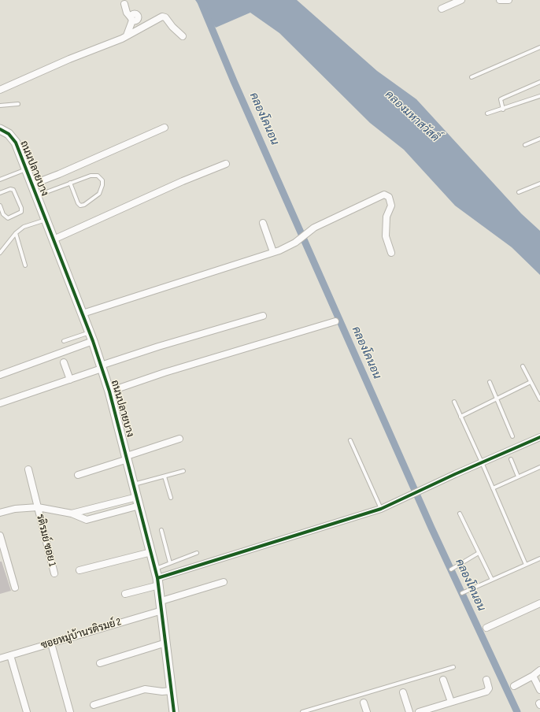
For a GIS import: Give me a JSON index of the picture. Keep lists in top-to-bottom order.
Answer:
{
  "streets": {
    "street": ["ถนนปลายบาง", "รติรมย์ ซอย 1", "ซอยหมู่บ้านรติรมย์ 2"]
  },
  "crossings": [
    ["ถนนปลายบาง", "ซอยหมู่บ้านรติรมย์ 2"]
  ],
  "water": ["คลองมหาสวัสดิ์", "คลองโคนอน"]
}
